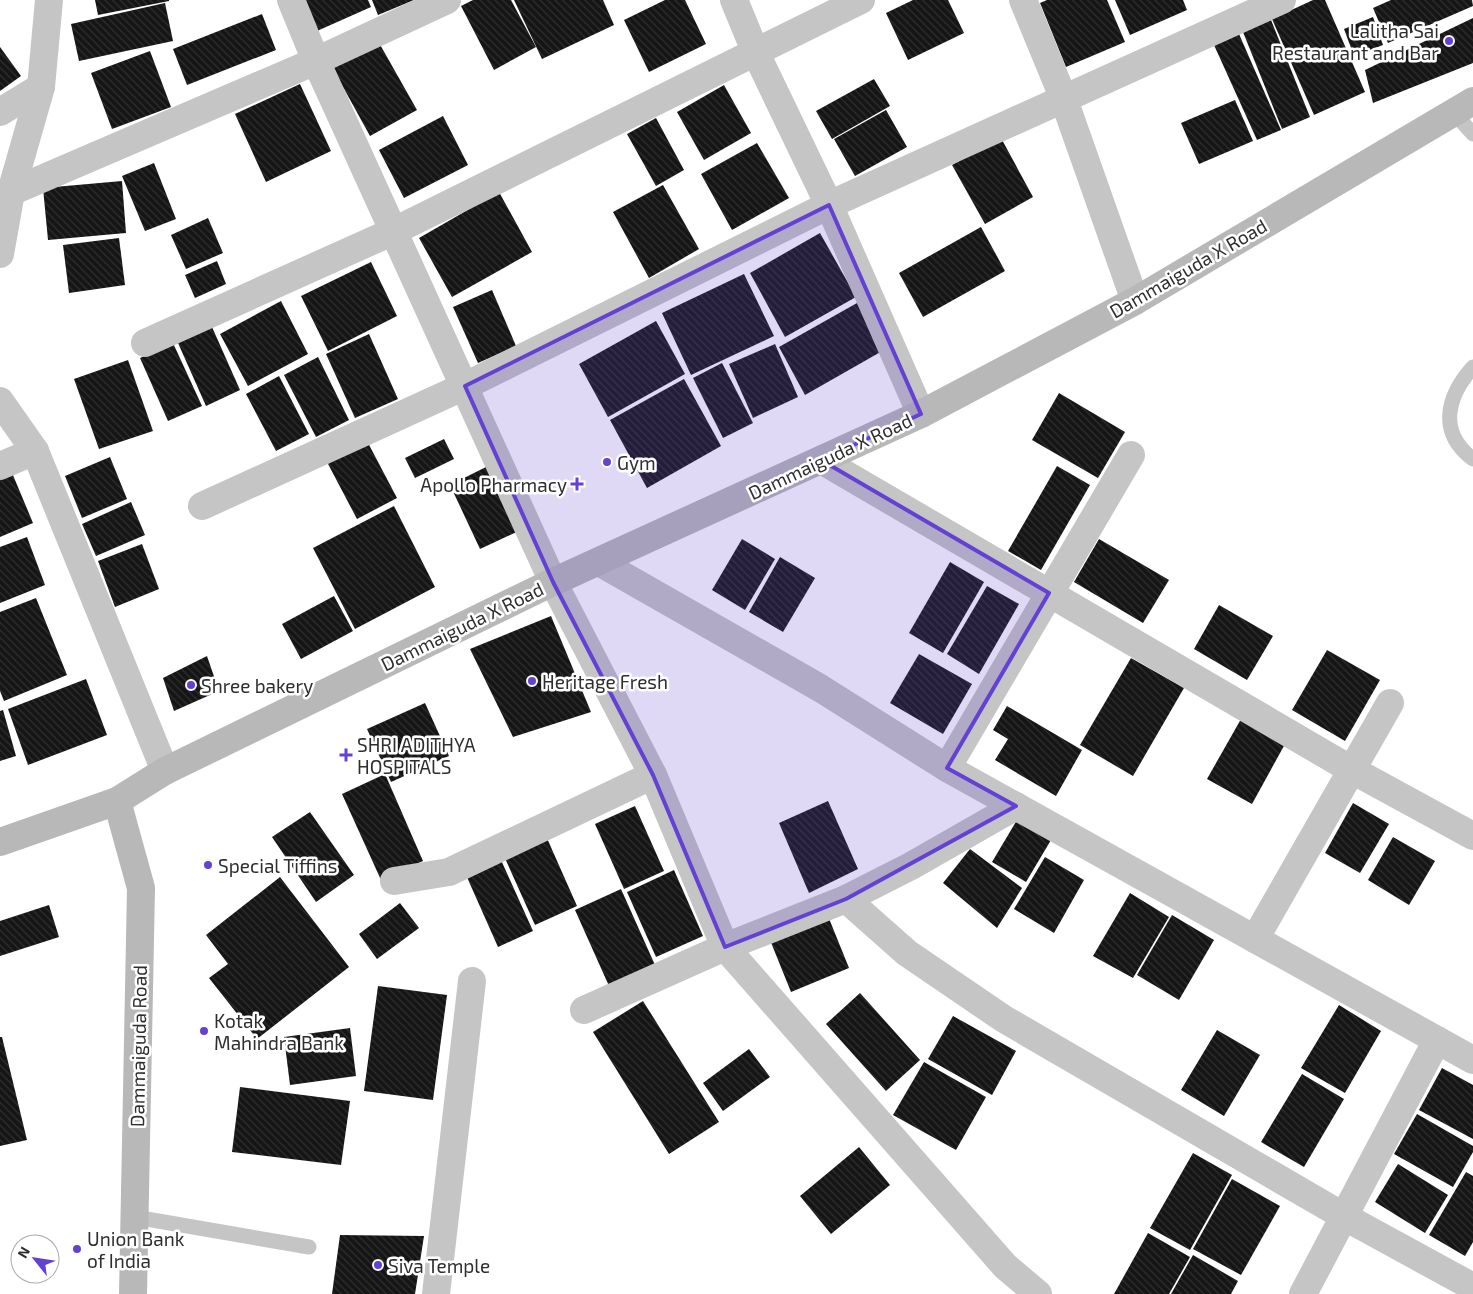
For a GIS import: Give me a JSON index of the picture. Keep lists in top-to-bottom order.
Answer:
{
  "streets": {
    "street": ["Dammaiguda X Road", "Dammaiguda Road"]
  },
  "crossings": [
    ["Dammaiguda X Road", "Dammaiguda Road"]
  ],
  "places": {
    "other": [
      "Lalitha Sai Restaurant and Bar",
      "Gym",
      "Heritage Fresh",
      "Shree bakery",
      "Special Tiffins",
      "Kotak Mahindra Bank",
      "Union Bank of India",
      "Siva Temple"
    ],
    "health": ["Apollo Pharmacy", "SHRI ADITHYA HOSPITALS"]
  },
  "north": "top left"
}
